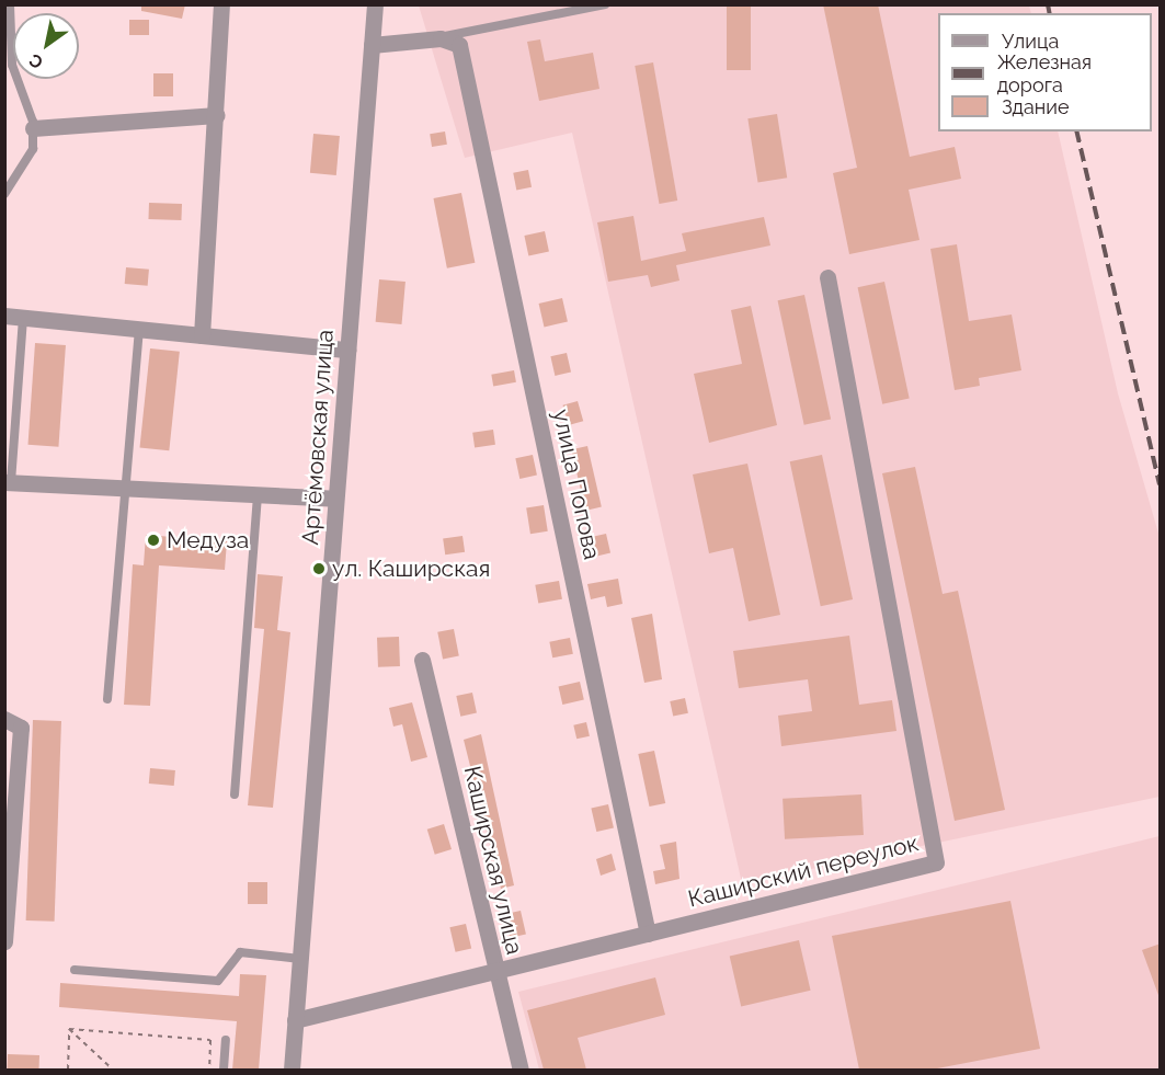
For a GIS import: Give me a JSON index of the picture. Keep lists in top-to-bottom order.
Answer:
{
  "streets": {
    "street": [
      "Артёмовская улица",
      "улица Попова",
      "Каширская улица",
      "Каширский переулок"
    ]
  },
  "crossings": [
    ["Артёмовская улица", "Каширский переулок"],
    ["улица Попова", "Каширский переулок"],
    ["Каширская улица", "Каширский переулок"]
  ],
  "places": ["Медуза", "ул. Каширская"],
  "legend": ["Улица", "Железная дорога", "Здание"],
  "north": "bottom left"
}
